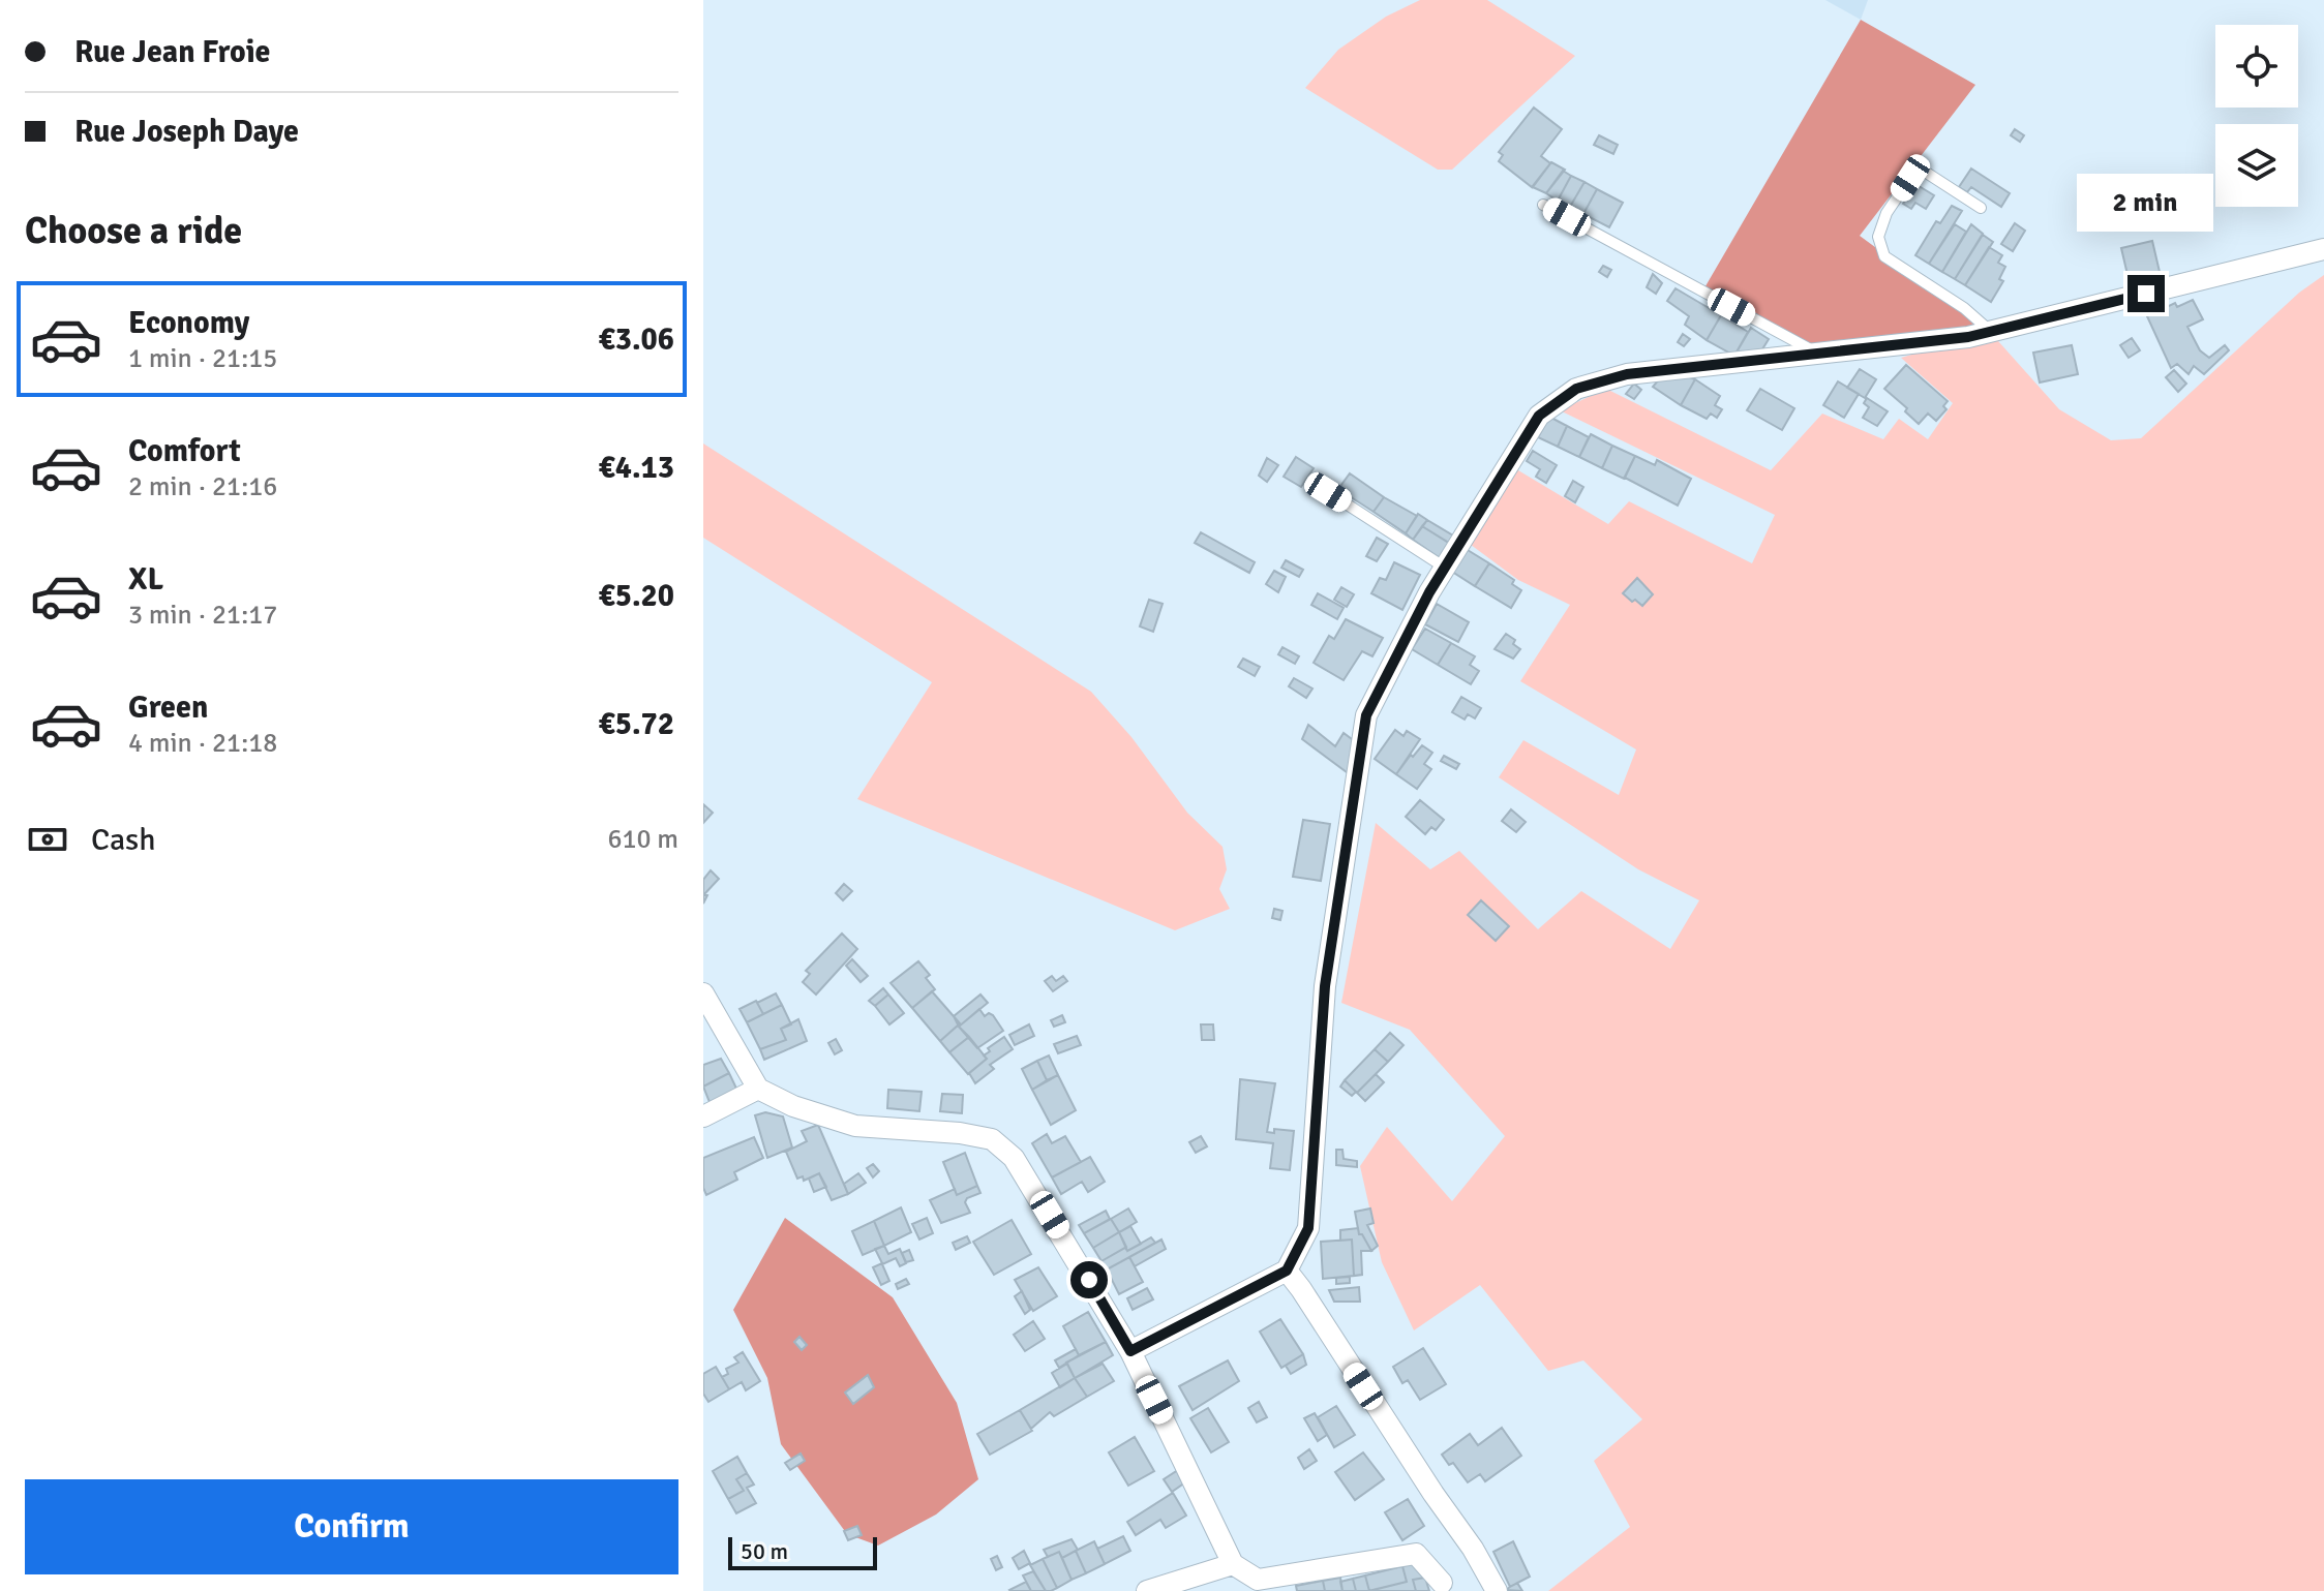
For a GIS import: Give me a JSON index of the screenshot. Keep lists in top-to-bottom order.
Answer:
{
  "scale_bar": "50 m",
  "page": {
    "banner": ["Rue Jean Froie", "Rue Joseph Daye"],
    "bubble": "2 min",
    "heading": "Choose a ride",
    "list": [
      {
        "name": "Economy",
        "note": "1 min · 21:15",
        "value": "€3.06"
      },
      {
        "name": "Comfort",
        "note": "2 min · 21:16",
        "value": "€4.13"
      },
      {
        "name": "XL",
        "note": "3 min · 21:17",
        "value": "€5.20"
      },
      {
        "name": "Green",
        "note": "4 min · 21:18",
        "value": "€5.72"
      }
    ],
    "pay": ["Cash", "610 m"],
    "buttons": "Confirm",
    "scale": "50 m"
  }
}
